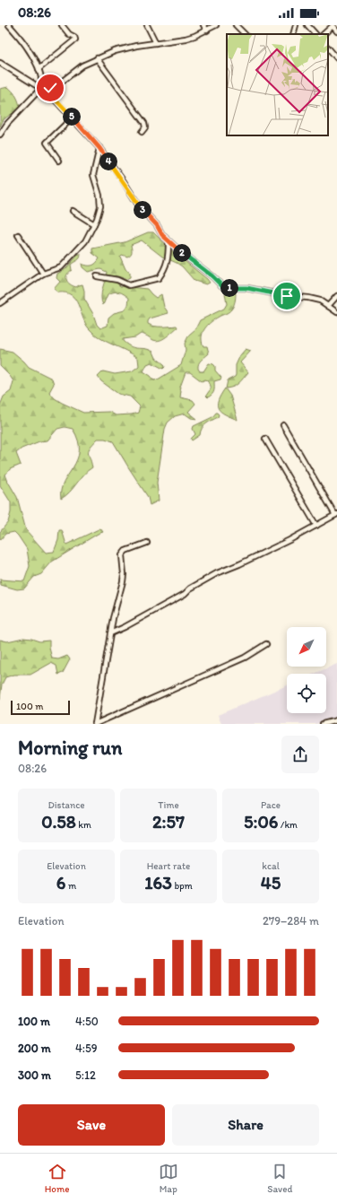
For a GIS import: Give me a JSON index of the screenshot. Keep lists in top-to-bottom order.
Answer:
{
  "scale_bar": "100 m",
  "north": "bottom left",
  "page": {
    "status": "08:26",
    "pins": [
      "5",
      "4",
      "3",
      "2",
      "1"
    ],
    "scale": "100 m",
    "heading": ["Morning run", "08:26"],
    "stats": [
      ["Distance", "0.58 km"],
      ["Time", "2:57"],
      ["Pace", "5:06 /km"],
      ["Elevation", "6 m"],
      ["Heart rate", "163 bpm"],
      ["kcal", "45"]
    ],
    "chart": ["Elevation", "279–284 m"],
    "list": [
      {
        "name": "100 m",
        "note": "4:50"
      },
      {
        "name": "200 m",
        "note": "4:59"
      },
      {
        "name": "300 m",
        "note": "5:12"
      }
    ],
    "buttons": ["Save", "Share"],
    "tabs": ["Home", "Map", "Saved"]
  }
}
